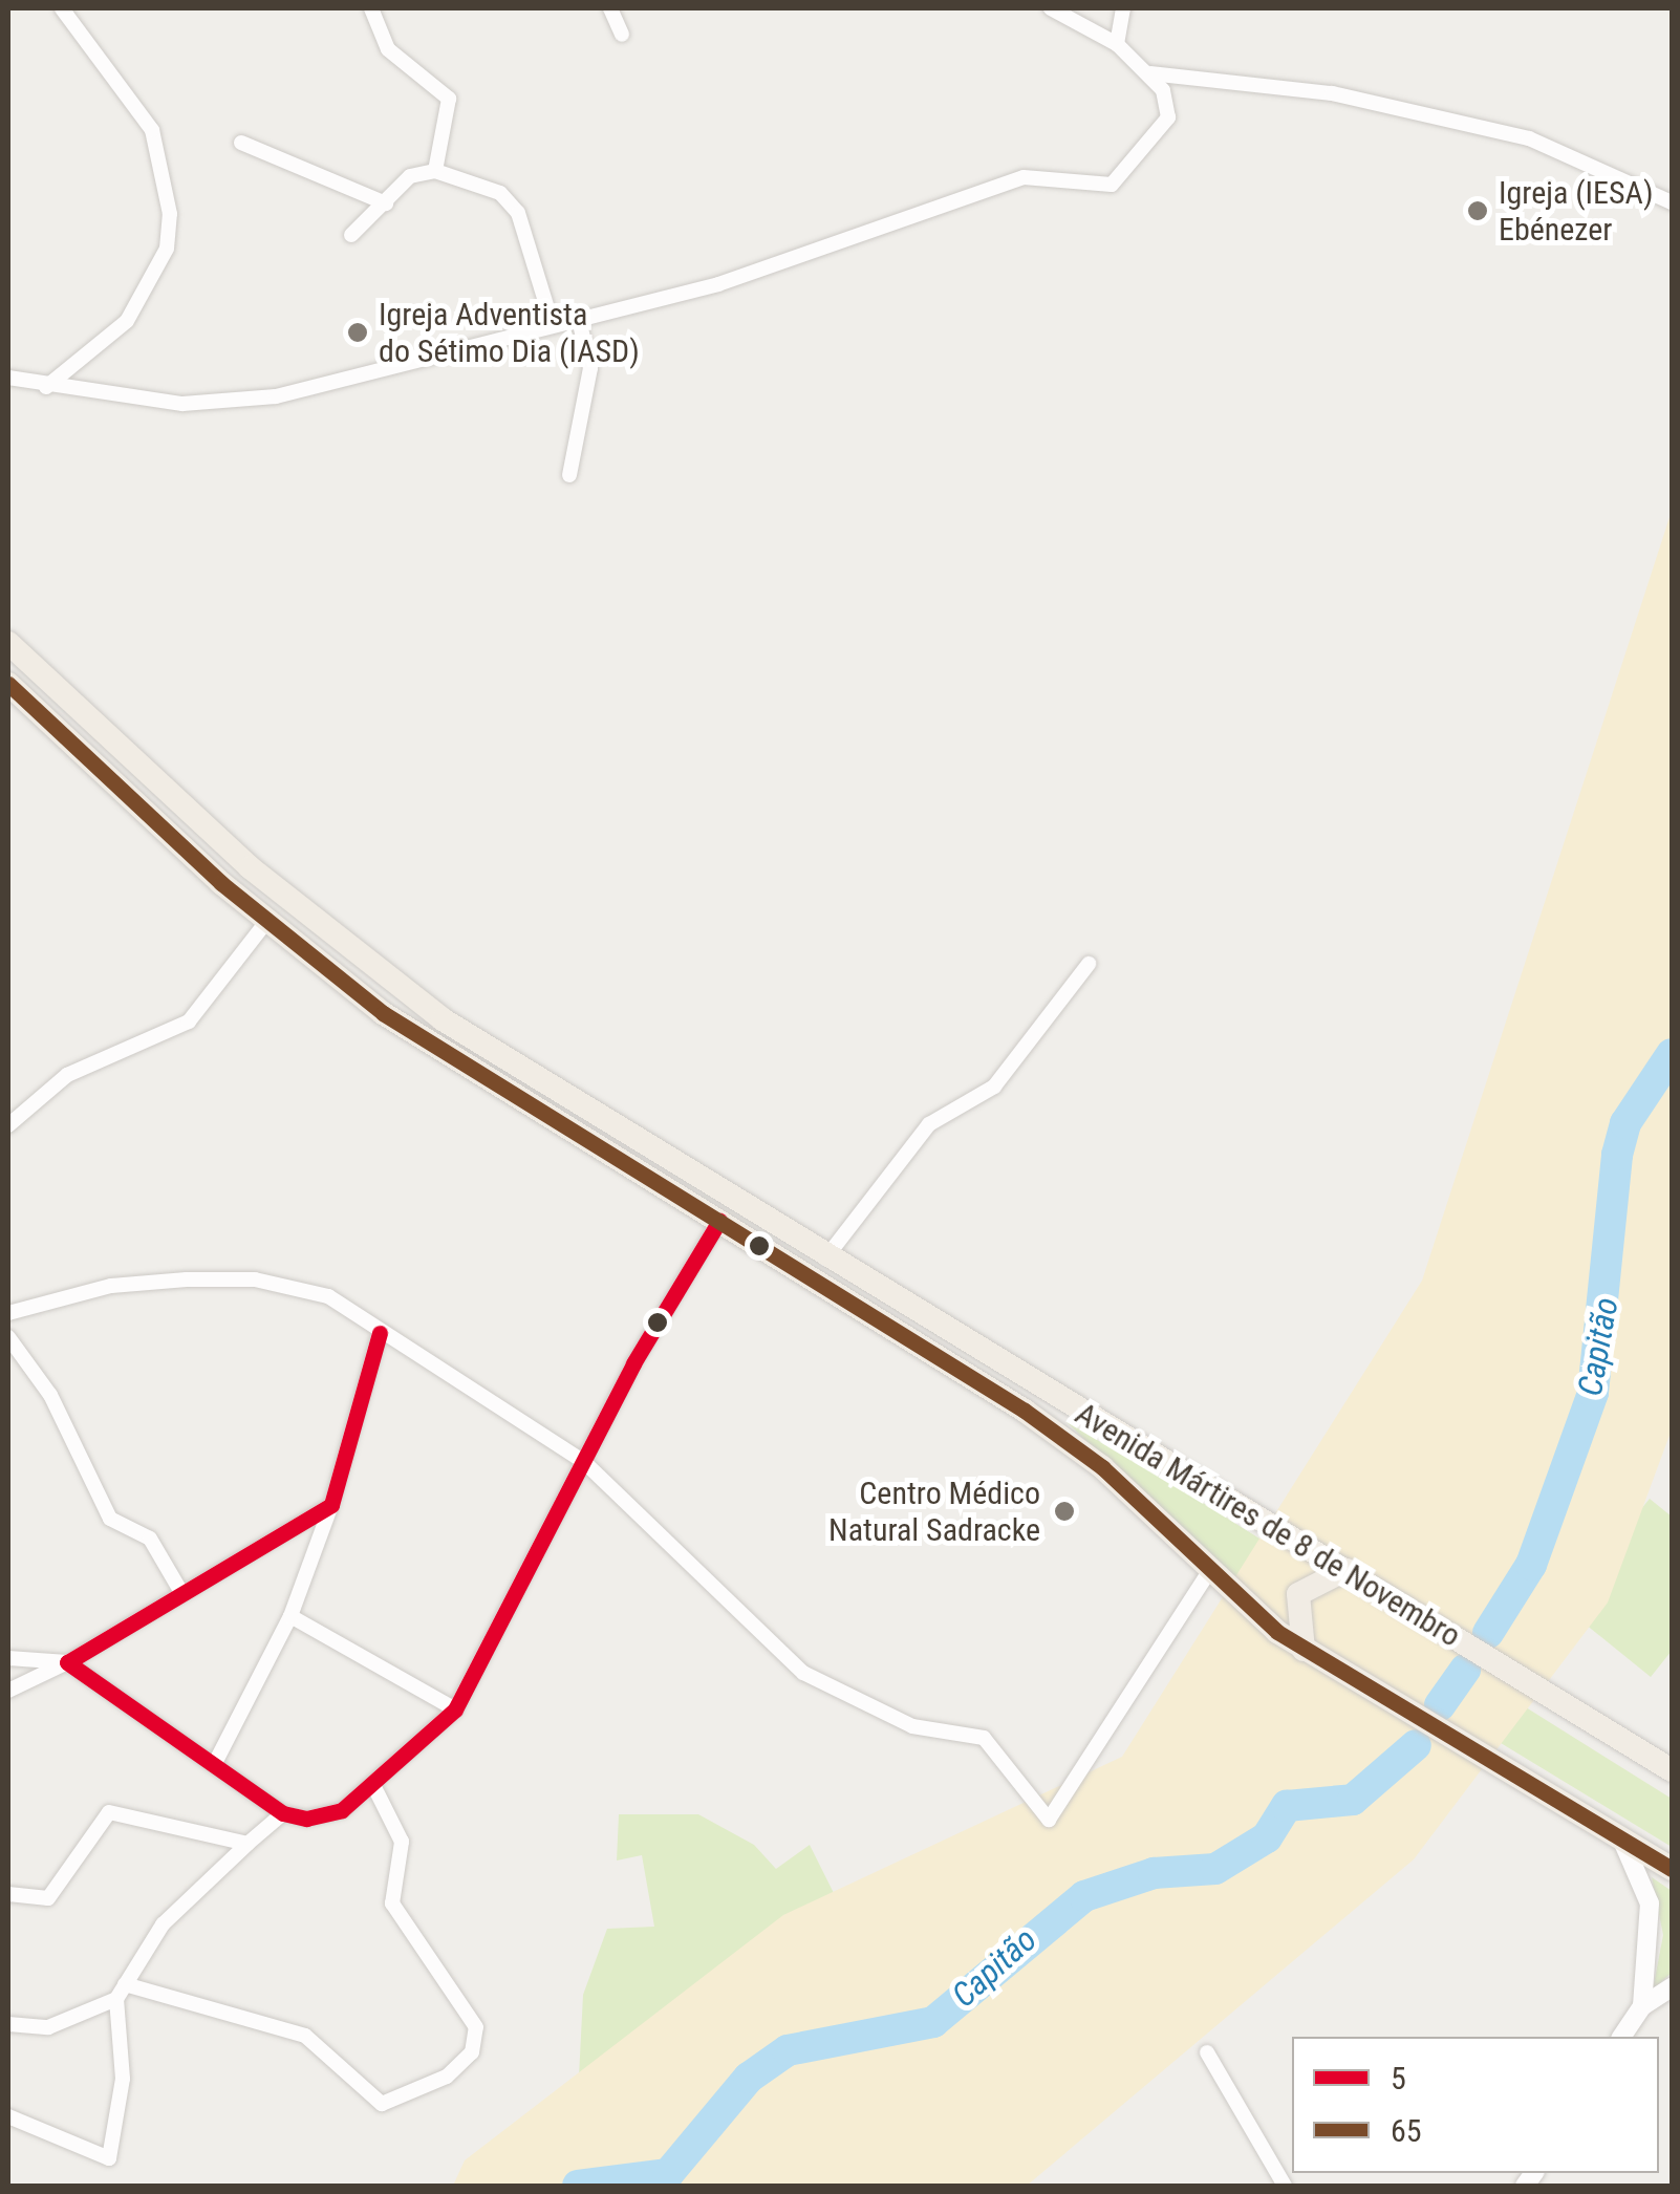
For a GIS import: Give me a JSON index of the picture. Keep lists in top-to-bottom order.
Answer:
{
  "streets": {
    "main road": ["Avenida Mártires de 8 de Novembro"]
  },
  "water": ["Capitão"],
  "places": ["Igreja (IESA) Ebénezer", "Igreja Adventista do Sétimo Dia (IASD)", "Centro Médico Natural Sadracke"],
  "lines": ["transit line 65", "transit line 5"],
  "legend": ["5", "65"]
}
